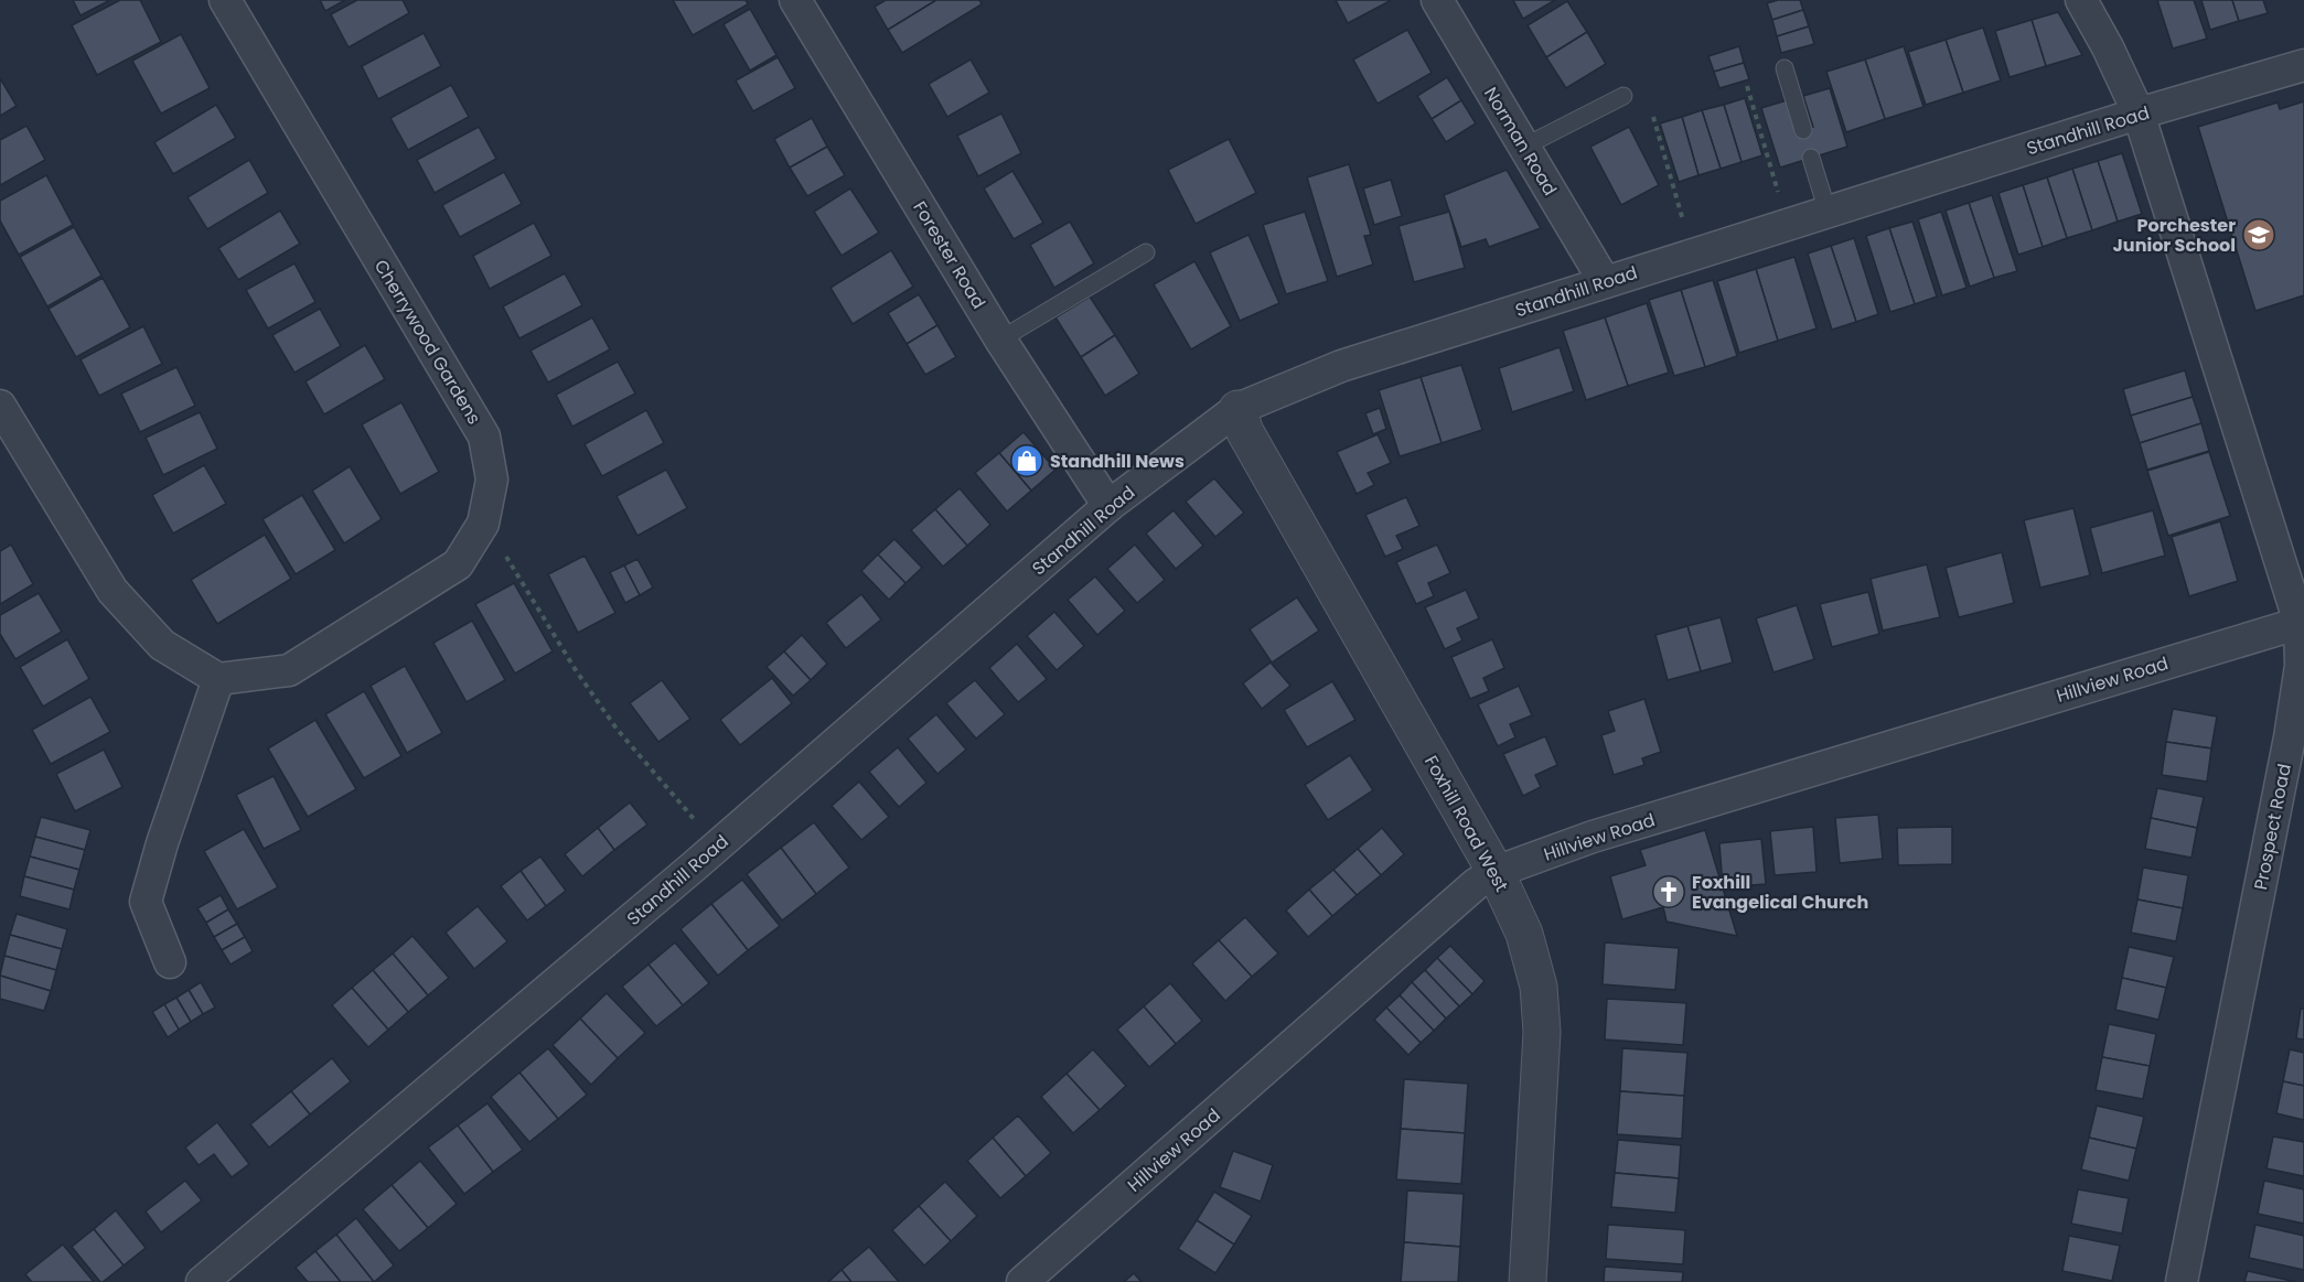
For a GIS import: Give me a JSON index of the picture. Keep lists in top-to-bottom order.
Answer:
{
  "streets": {
    "street": [
      "Standhill Road",
      "Norman Road",
      "Forester Road",
      "Cherrywood Gardens",
      "Hillview Road",
      "Foxhill Road West",
      "Prospect Road"
    ]
  },
  "crossings": [
    ["Standhill Road", "Norman Road"],
    ["Standhill Road", "Forester Road"],
    ["Standhill Road", "Foxhill Road West"],
    ["Standhill Road", "Prospect Road"],
    ["Hillview Road", "Foxhill Road West"],
    ["Hillview Road", "Prospect Road"]
  ],
  "places": {
    "school or university": ["Porchester Junior School"],
    "shop": ["Standhill News"],
    "church": ["Foxhill Evangelical Church"]
  }
}
